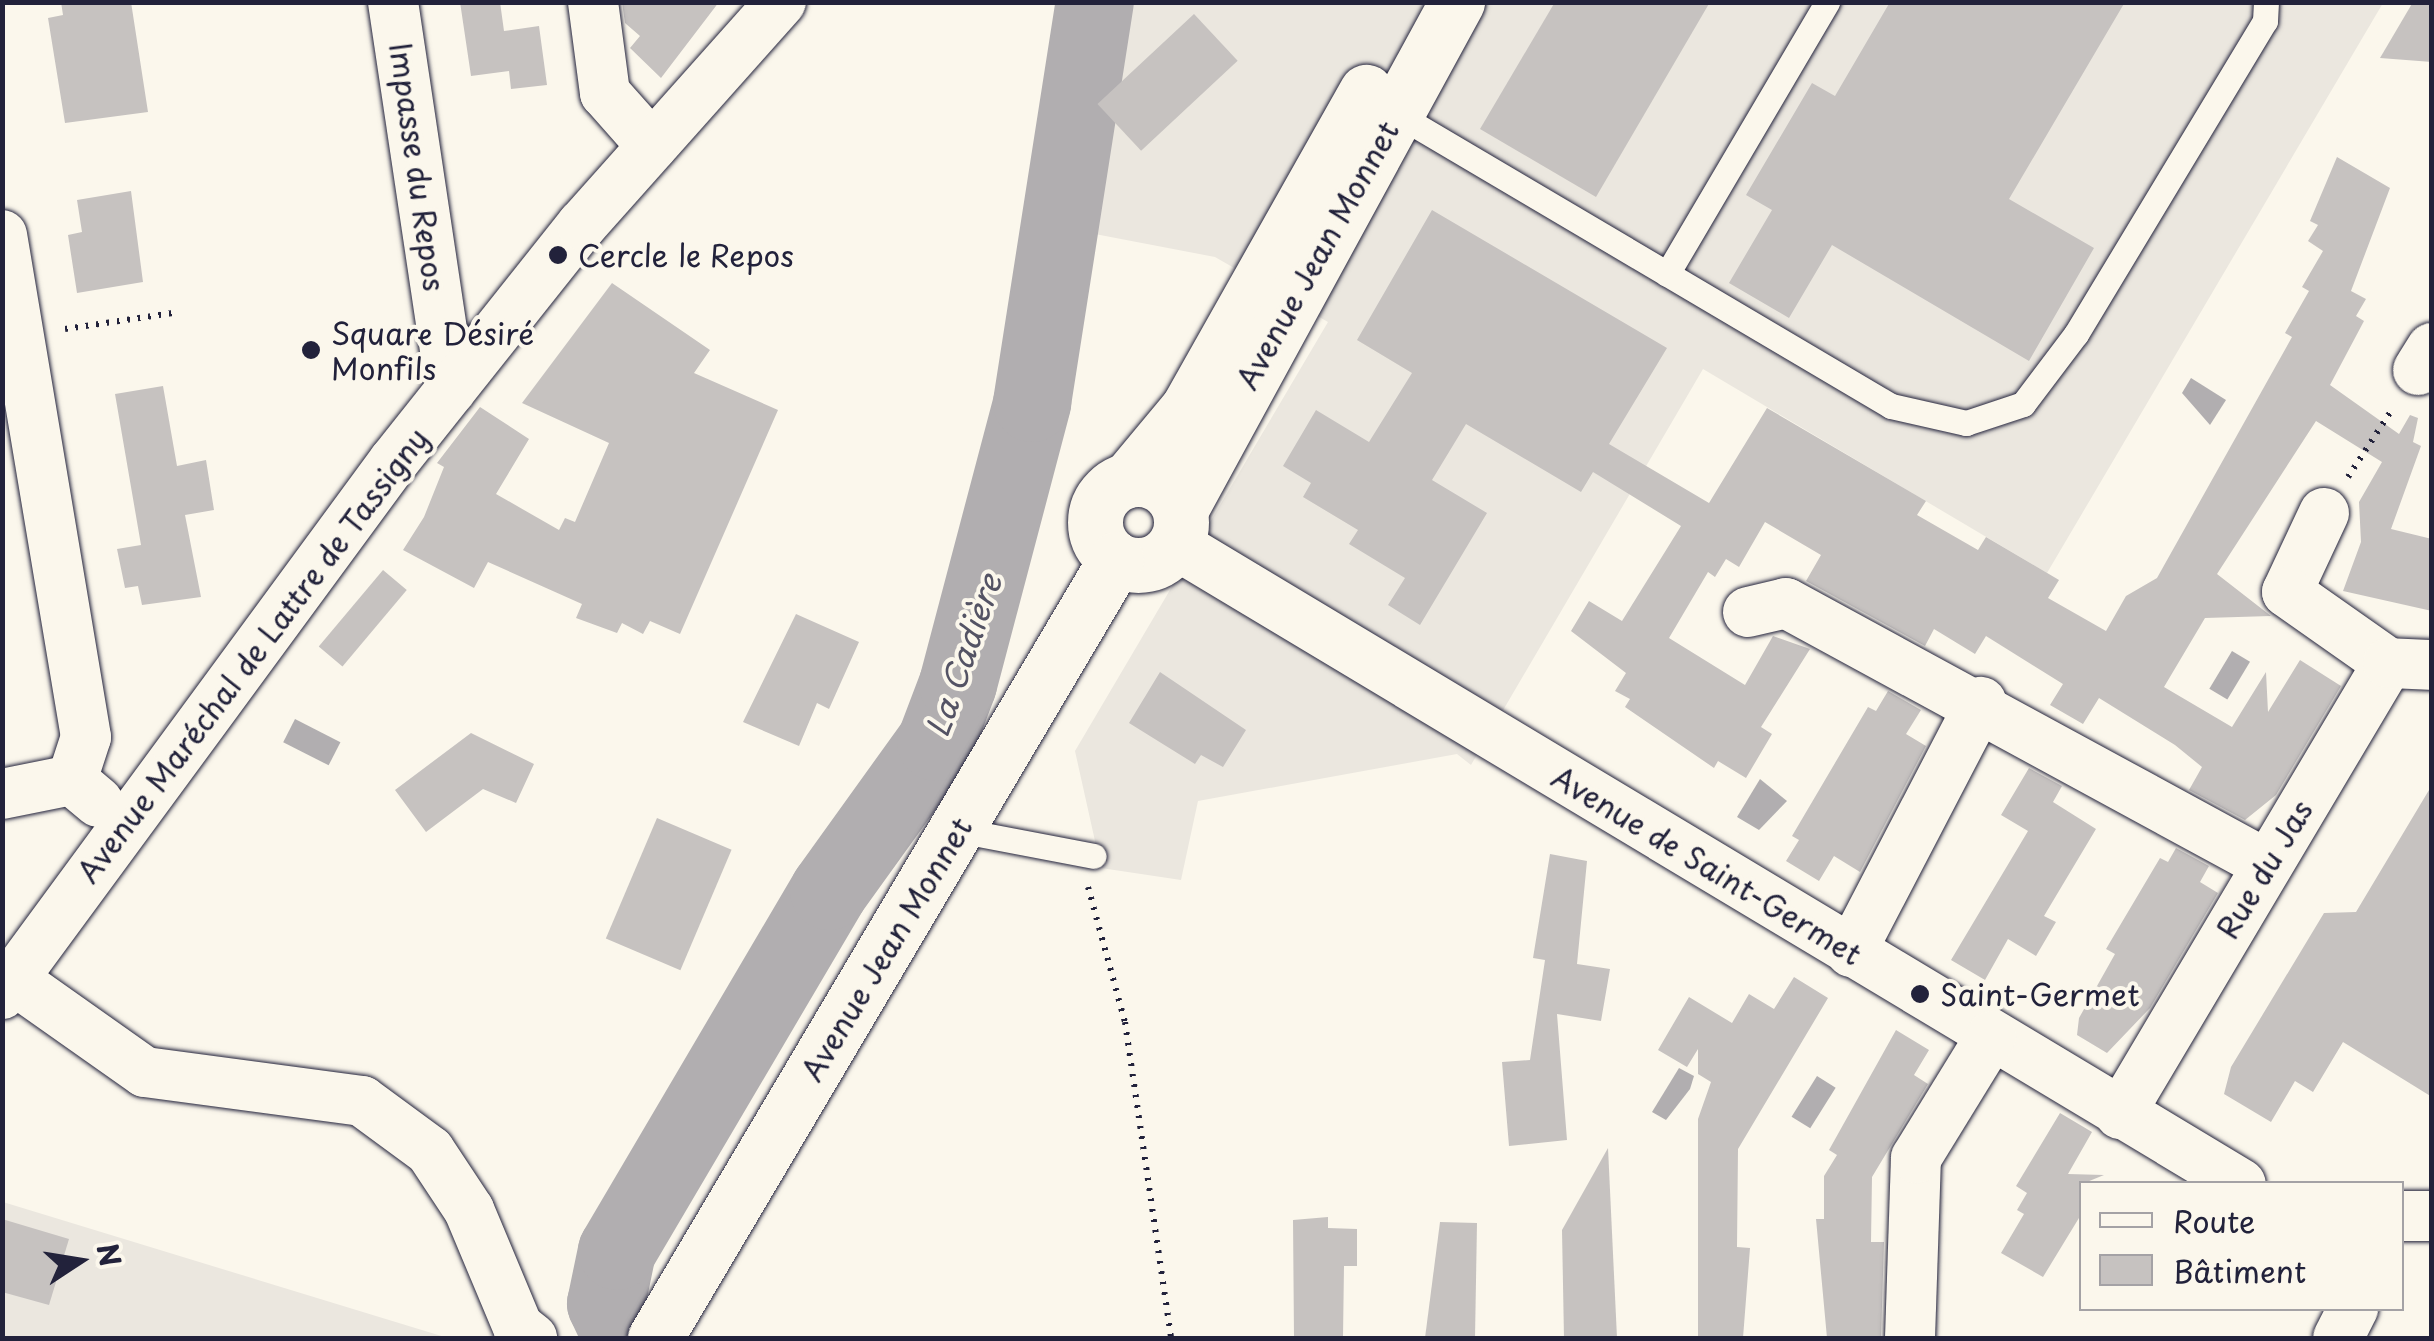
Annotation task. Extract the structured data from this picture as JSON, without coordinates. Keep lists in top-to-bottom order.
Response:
{
  "streets": {
    "street": [
      "Impasse du Repos",
      "Avenue Jean Monnet",
      "Avenue Maréchal de Lattre de Tassigny",
      "Avenue de Saint-Germet",
      "Rue du Jas"
    ]
  },
  "crossings": [
    ["Impasse du Repos", "Avenue Maréchal de Lattre de Tassigny"],
    ["Avenue Jean Monnet", "Avenue de Saint-Germet"],
    ["Avenue de Saint-Germet", "Rue du Jas"]
  ],
  "water": ["La Cadière"],
  "places": ["Cercle le Repos", "Square Désiré Monfils", "Saint-Germet"],
  "legend": ["Route", "Bâtiment"],
  "north": "right"
}
